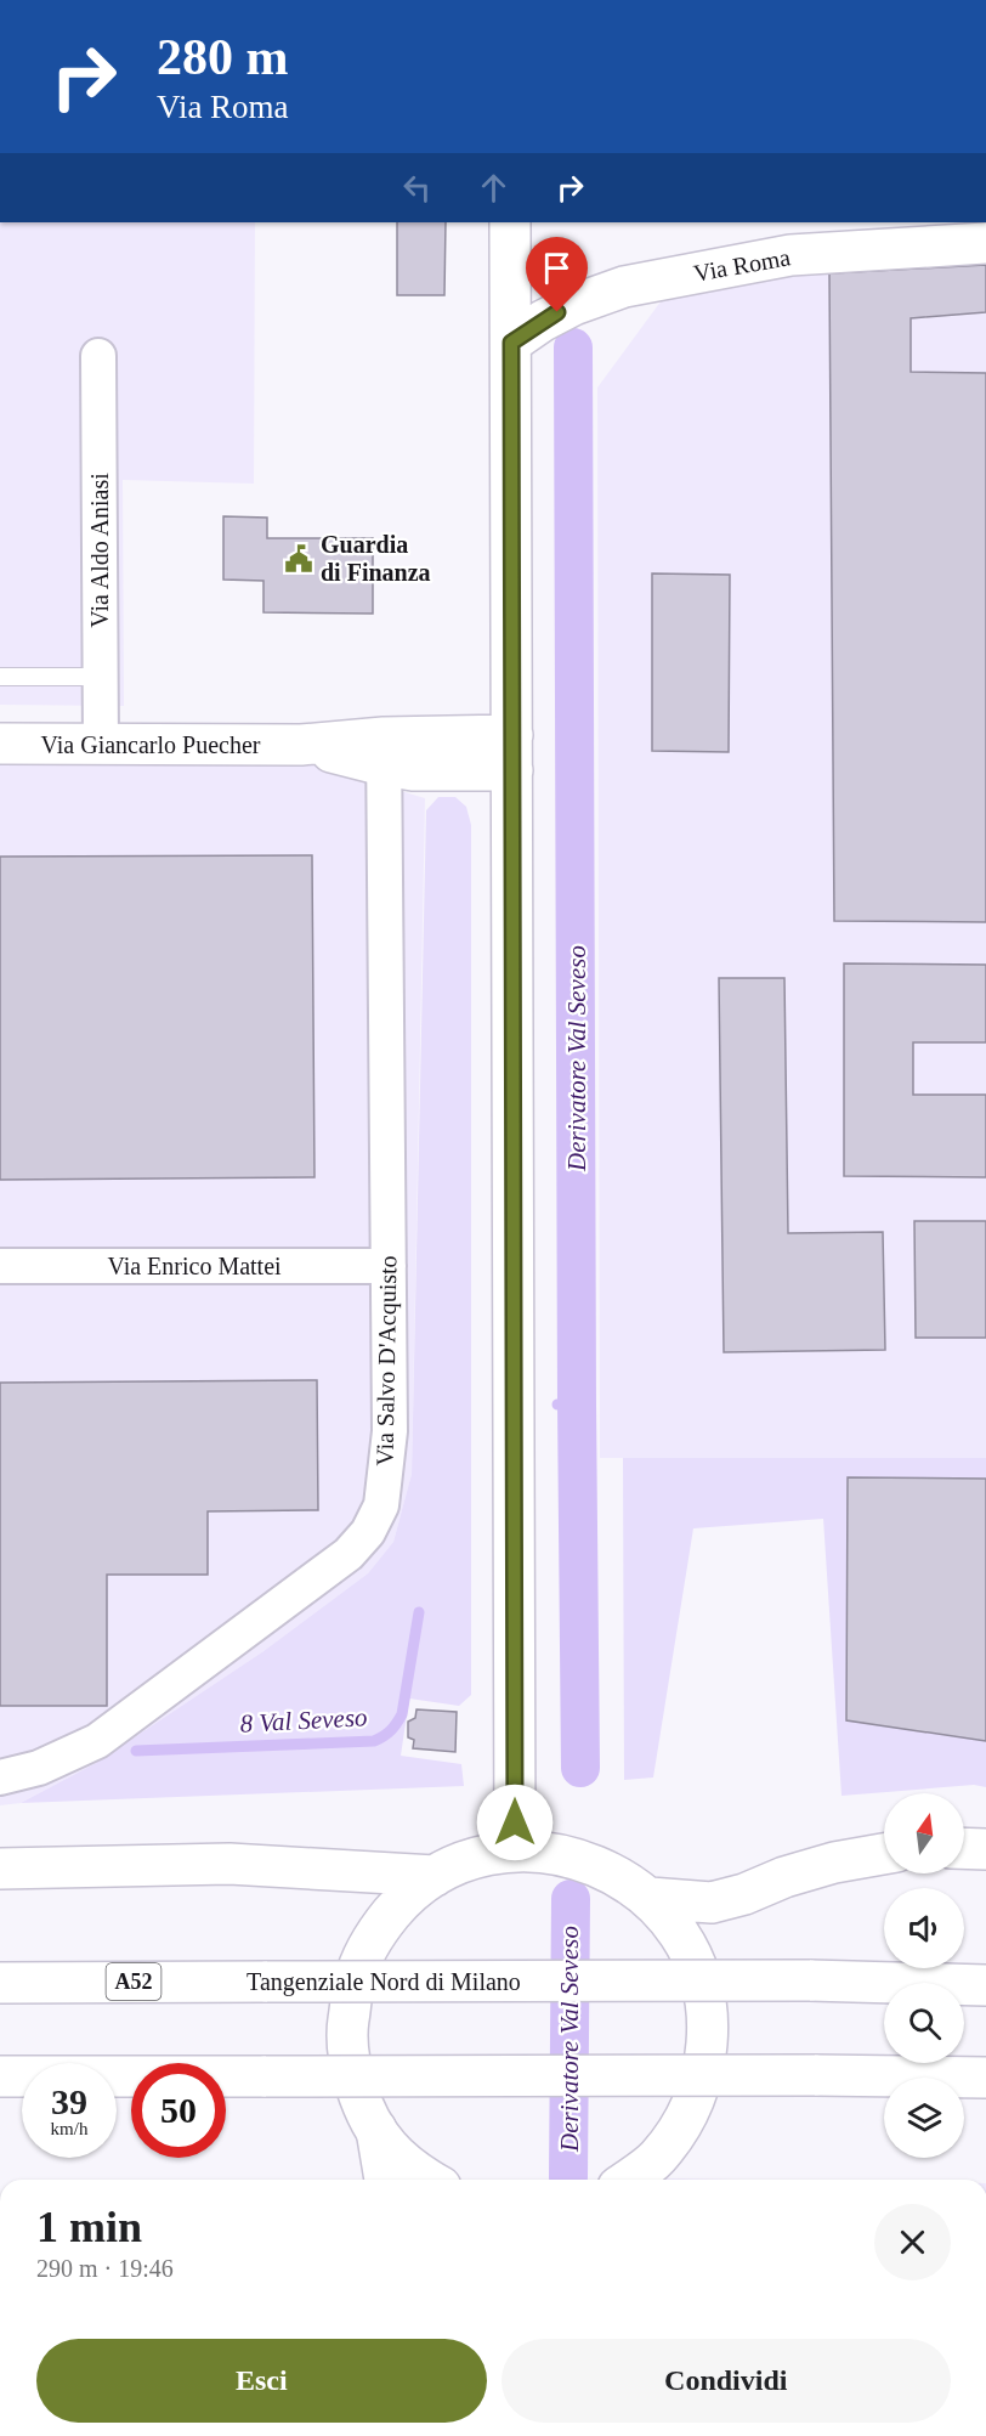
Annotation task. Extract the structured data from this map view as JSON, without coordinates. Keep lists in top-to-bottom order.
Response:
{
  "streets": {
    "main road": [
      "Via Roma",
      "Via Giancarlo Puecher",
      "A52",
      "Tangenziale Nord di Milano"
    ],
    "street": ["Via Aldo Aniasi", "Via Enrico Mattei", "Via Salvo D'Acquisto"]
  },
  "crossings": [
    ["Via Aldo Aniasi", "Via Giancarlo Puecher"],
    ["Via Giancarlo Puecher", "Via Salvo D'Acquisto"],
    ["Via Enrico Mattei", "Via Salvo D'Acquisto"]
  ],
  "water": ["Derivatore Val Seveso", "8 Val Seveso"],
  "places": {
    "public building": ["Guardia di Finanza"]
  },
  "north": "top",
  "page": {
    "turn": ["280 m", "Via Roma"],
    "speed": "39 km/h",
    "limit": "50",
    "heading": ["1 min", "290 m · 19:46"],
    "buttons": ["Esci", "Condividi"]
  }
}
